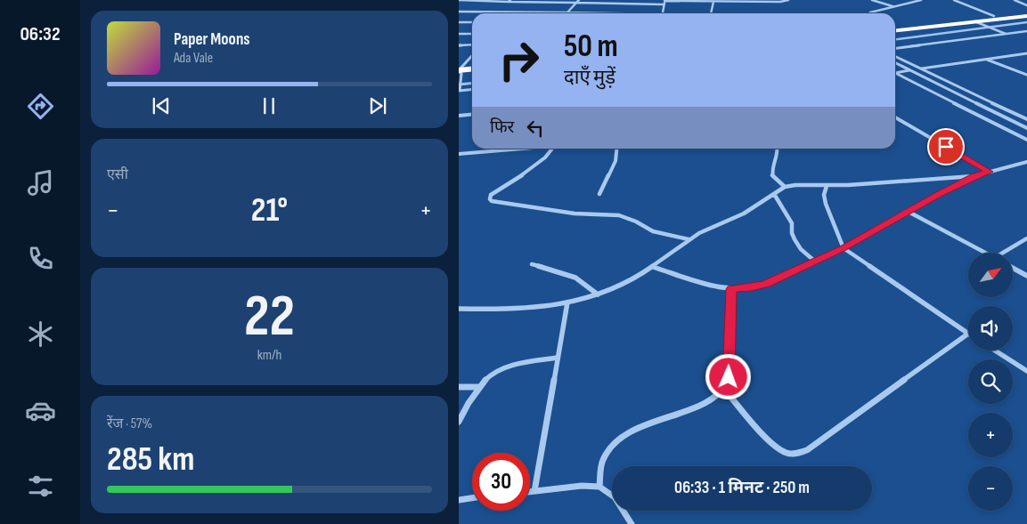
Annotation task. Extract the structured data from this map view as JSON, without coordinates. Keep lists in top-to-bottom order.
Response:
{
  "north": "top right",
  "page": {
    "tabs": "06:32",
    "turn": ["50 m", "दाएँ मुड़ें"],
    "song": ["Paper Moons", "Ada Vale"],
    "then": "फिर",
    "tile": [
      "एसी",
      ["22", "km/h"],
      ["रेंज · 57%", "285 km"]
    ],
    "heat": ["−", "21°", "+"],
    "map_buttons": ["+", "−"],
    "limit": "30",
    "trip": "06:33 · 1 मिनट · 250 m"
  }
}
